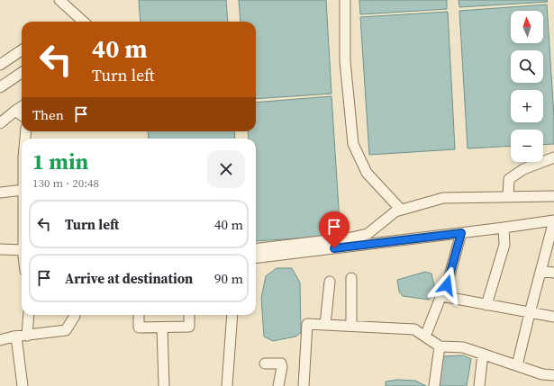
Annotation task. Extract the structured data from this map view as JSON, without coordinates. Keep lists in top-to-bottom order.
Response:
{
  "north": "top",
  "page": {
    "map_buttons": ["+", "−"],
    "turn": ["40 m", "Turn left"],
    "then": "Then",
    "heading": ["1 min", "130 m · 20:48"],
    "list": [
      {
        "name": "Turn left",
        "value": "40 m"
      },
      {
        "name": "Arrive at destination",
        "value": "90 m"
      }
    ]
  }
}
